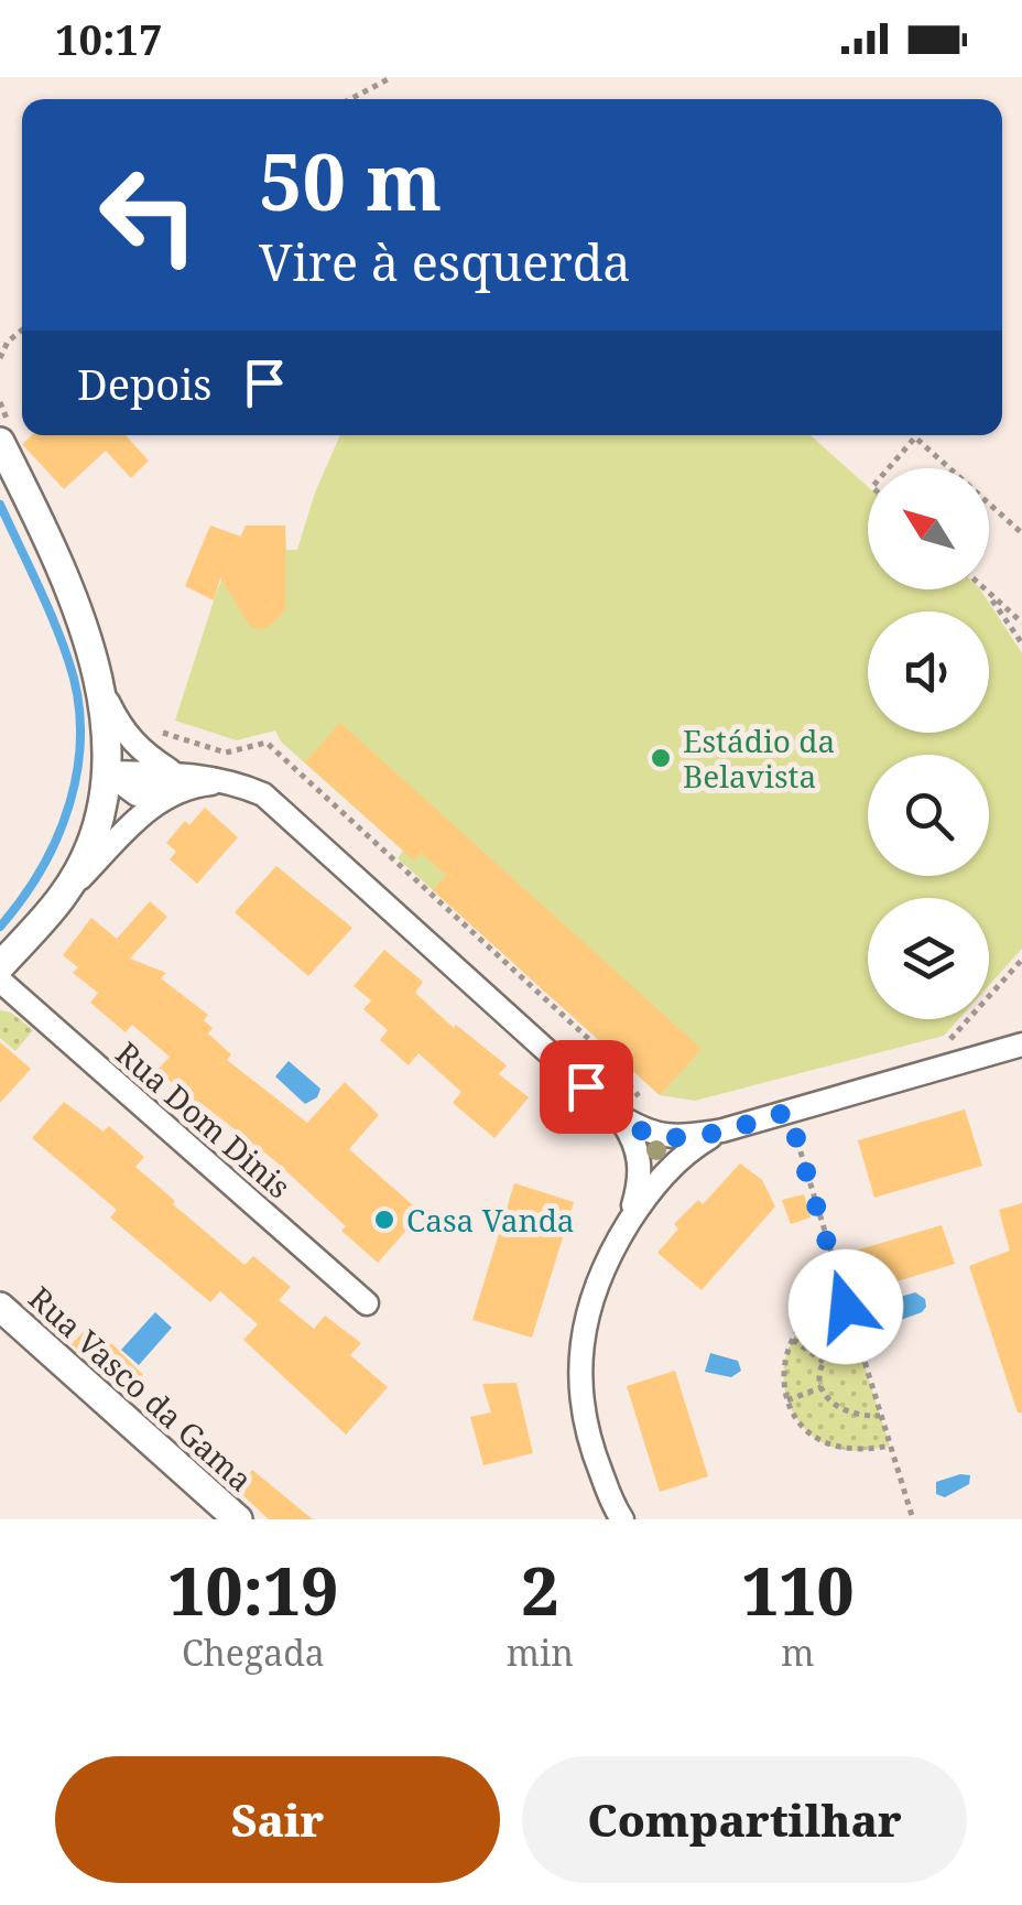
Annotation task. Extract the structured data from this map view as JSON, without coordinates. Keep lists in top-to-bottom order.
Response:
{
  "streets": {
    "street": ["Rua Dom Dinis", "Rua Vasco da Gama"]
  },
  "places": ["Estádio da Belavista", "Casa Vanda"],
  "north": "top left",
  "page": {
    "status": "10:17",
    "turn": ["50 m", "Vire à esquerda"],
    "then": "Depois",
    "eta": [
      "10:19",
      "Chegada",
      "2",
      "min",
      "110",
      "m"
    ],
    "buttons": ["Sair", "Compartilhar"]
  }
}
